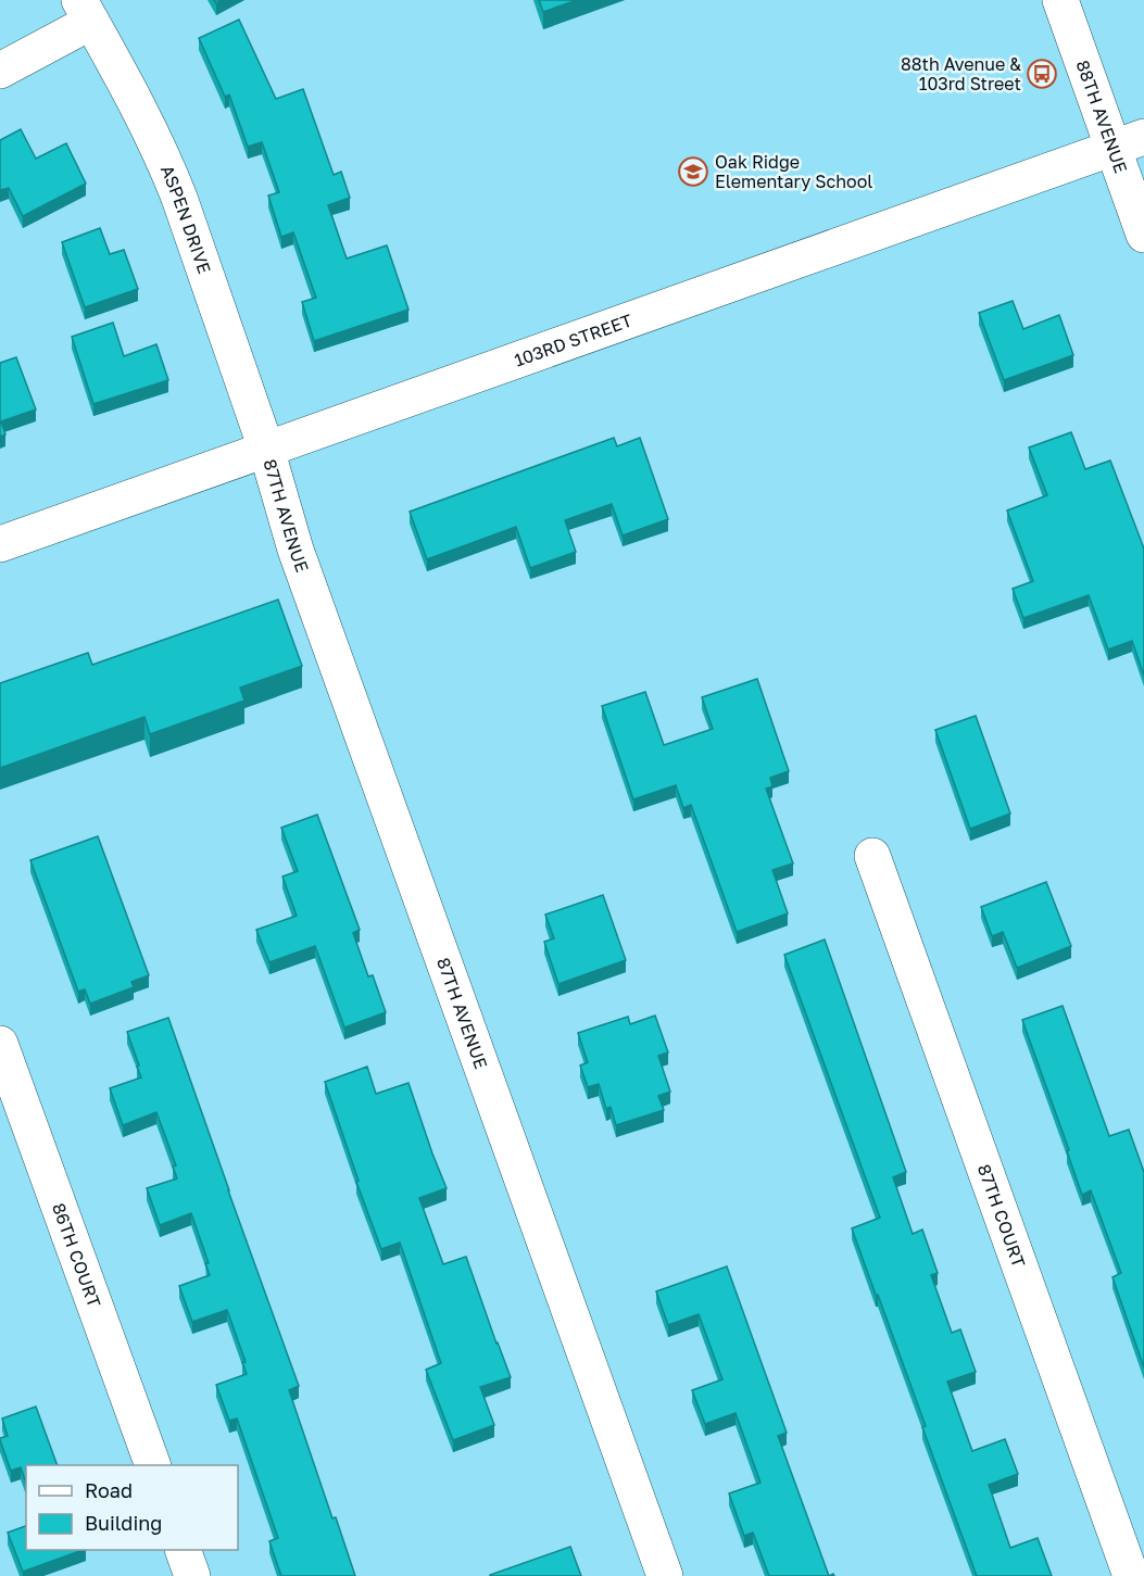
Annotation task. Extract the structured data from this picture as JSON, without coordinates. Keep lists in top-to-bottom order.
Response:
{
  "streets": {
    "street": [
      "88TH AVENUE",
      "ASPEN DRIVE",
      "103RD STREET",
      "87TH AVENUE",
      "87TH COURT",
      "86TH COURT"
    ]
  },
  "crossings": [
    ["88TH AVENUE", "103RD STREET"],
    ["ASPEN DRIVE", "103RD STREET"],
    ["ASPEN DRIVE", "87TH AVENUE"],
    ["103RD STREET", "87TH AVENUE"]
  ],
  "places": {
    "bus stop": ["88th Avenue & 103rd Street"],
    "school or university": ["Oak Ridge Elementary School"]
  },
  "legend": ["Road", "Building"]
}
